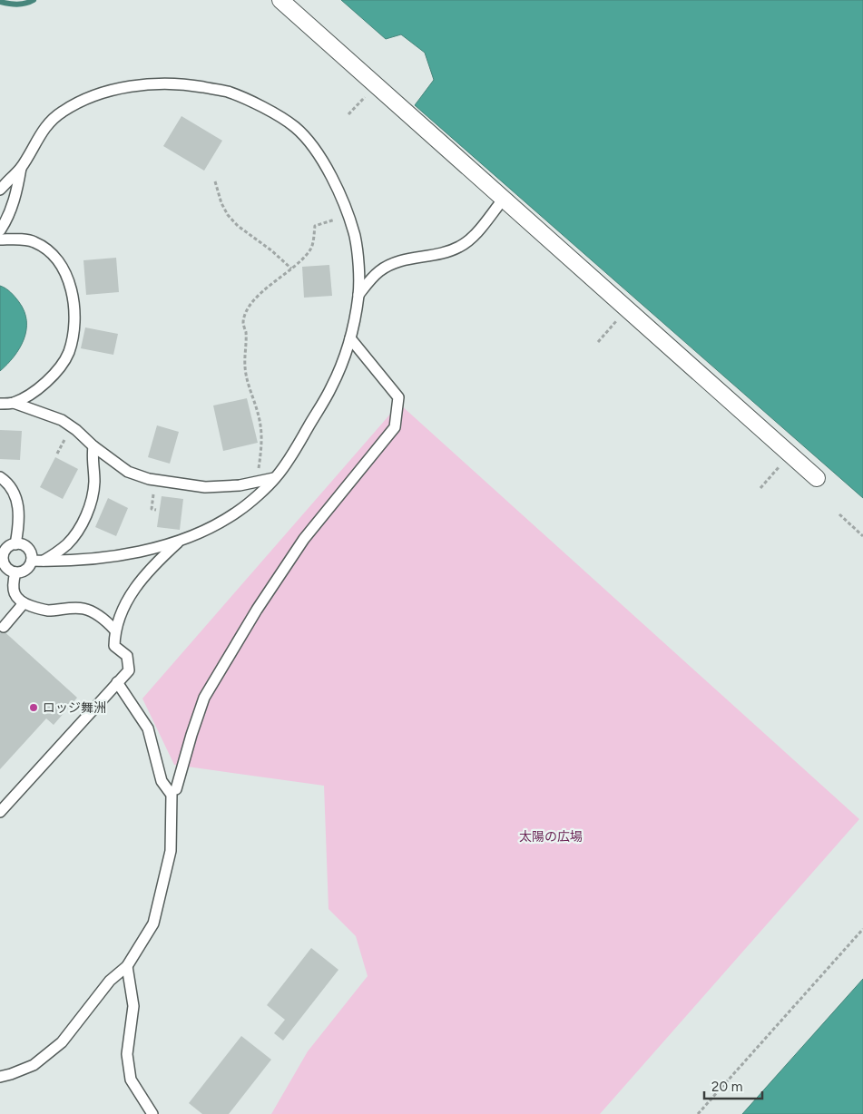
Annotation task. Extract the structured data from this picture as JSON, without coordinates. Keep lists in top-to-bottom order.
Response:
{
  "parks": ["太陽の広場"],
  "places": ["ロッジ舞洲"],
  "scale_bar": "20 m"
}
